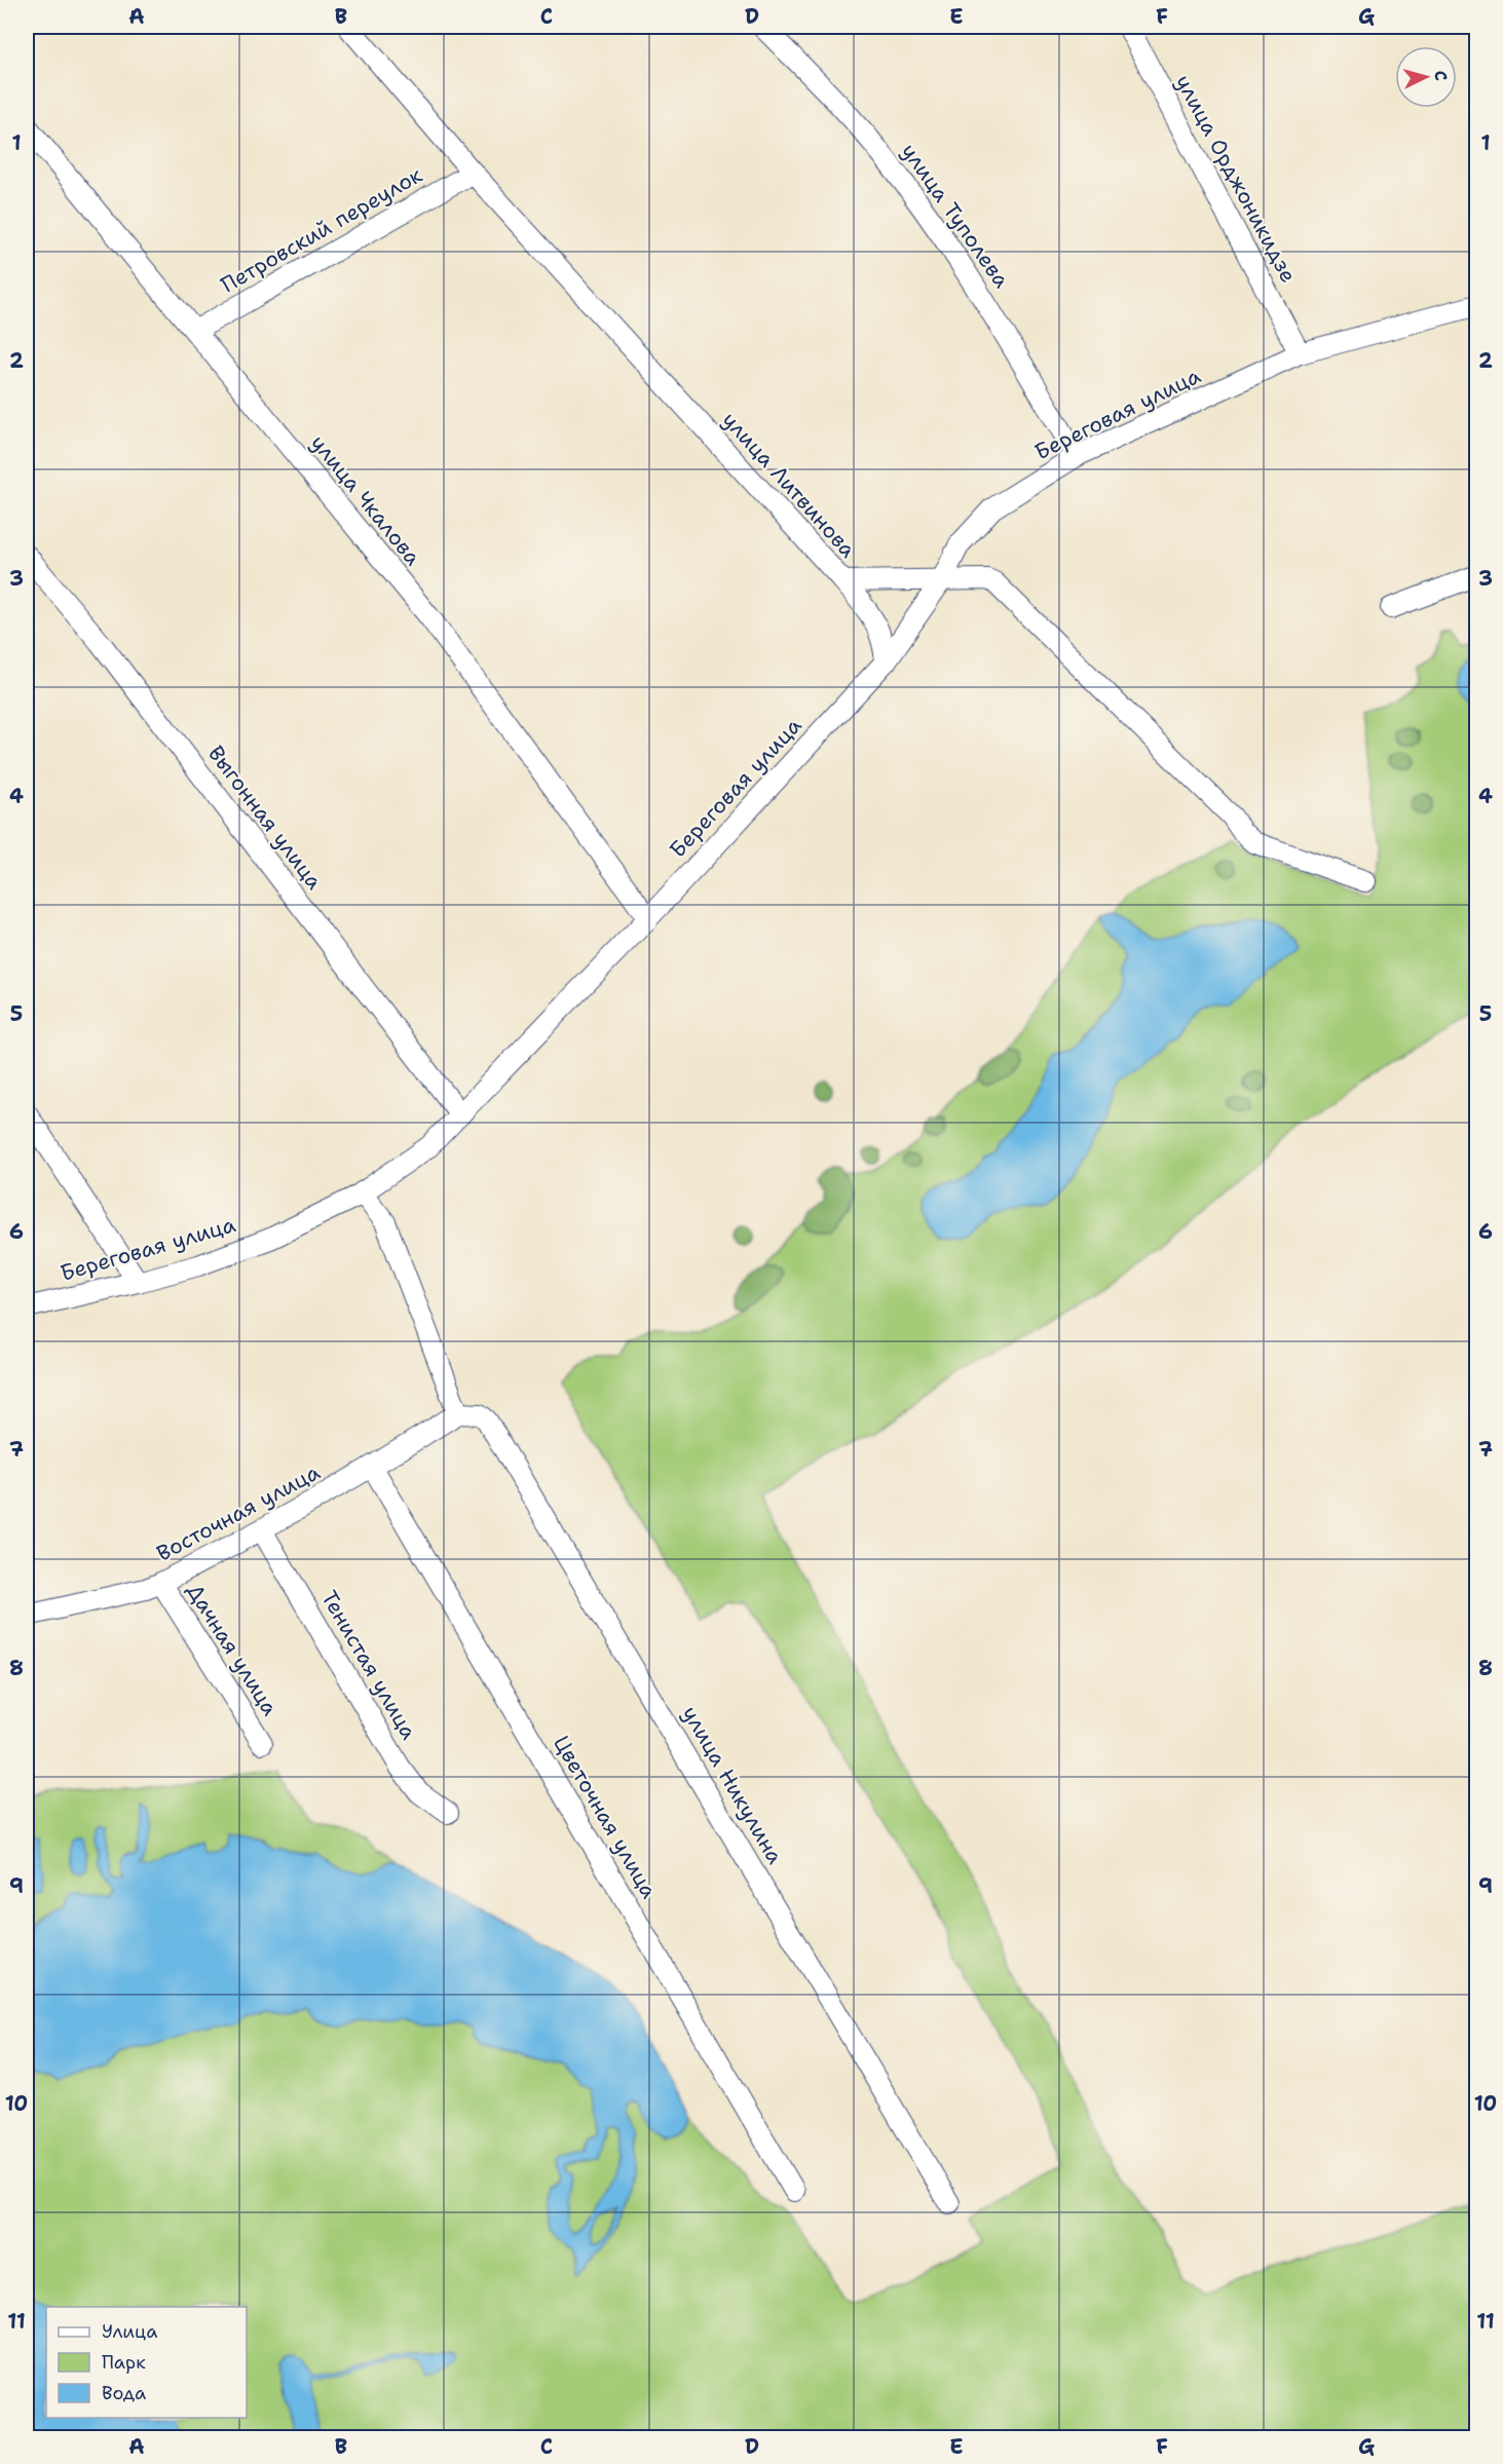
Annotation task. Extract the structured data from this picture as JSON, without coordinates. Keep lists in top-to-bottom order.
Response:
{
  "streets": {
    "street": [
      "улица Орджоникидзе",
      "улица Туполева",
      "Петровский переулок",
      "Береговая улица",
      "улица Литвинова",
      "улица Чкалова",
      "Выгонная улица",
      "Восточная улица",
      "Дачная улица",
      "Тенистая улица",
      "улица Никулина",
      "Цветочная улица"
    ]
  },
  "crossings": [
    ["улица Орджоникидзе", "Береговая улица"],
    ["улица Туполева", "Береговая улица"],
    ["Петровский переулок", "улица Литвинова"],
    ["Петровский переулок", "улица Чкалова"],
    ["Береговая улица", "улица Литвинова"],
    ["Береговая улица", "улица Чкалова"],
    ["Береговая улица", "Выгонная улица"],
    ["Восточная улица", "Дачная улица"],
    ["Восточная улица", "Тенистая улица"],
    ["Восточная улица", "улица Никулина"],
    ["Восточная улица", "Цветочная улица"]
  ],
  "legend": ["Улица", "Парк", "Вода"],
  "north": "right",
  "grid": {
    "columns": [
      "A",
      "B",
      "C",
      "D",
      "E",
      "F",
      "G"
    ],
    "rows": [
      "1",
      "2",
      "3",
      "4",
      "5",
      "6",
      "7",
      "8",
      "9",
      "10",
      "11"
    ]
  }
}
